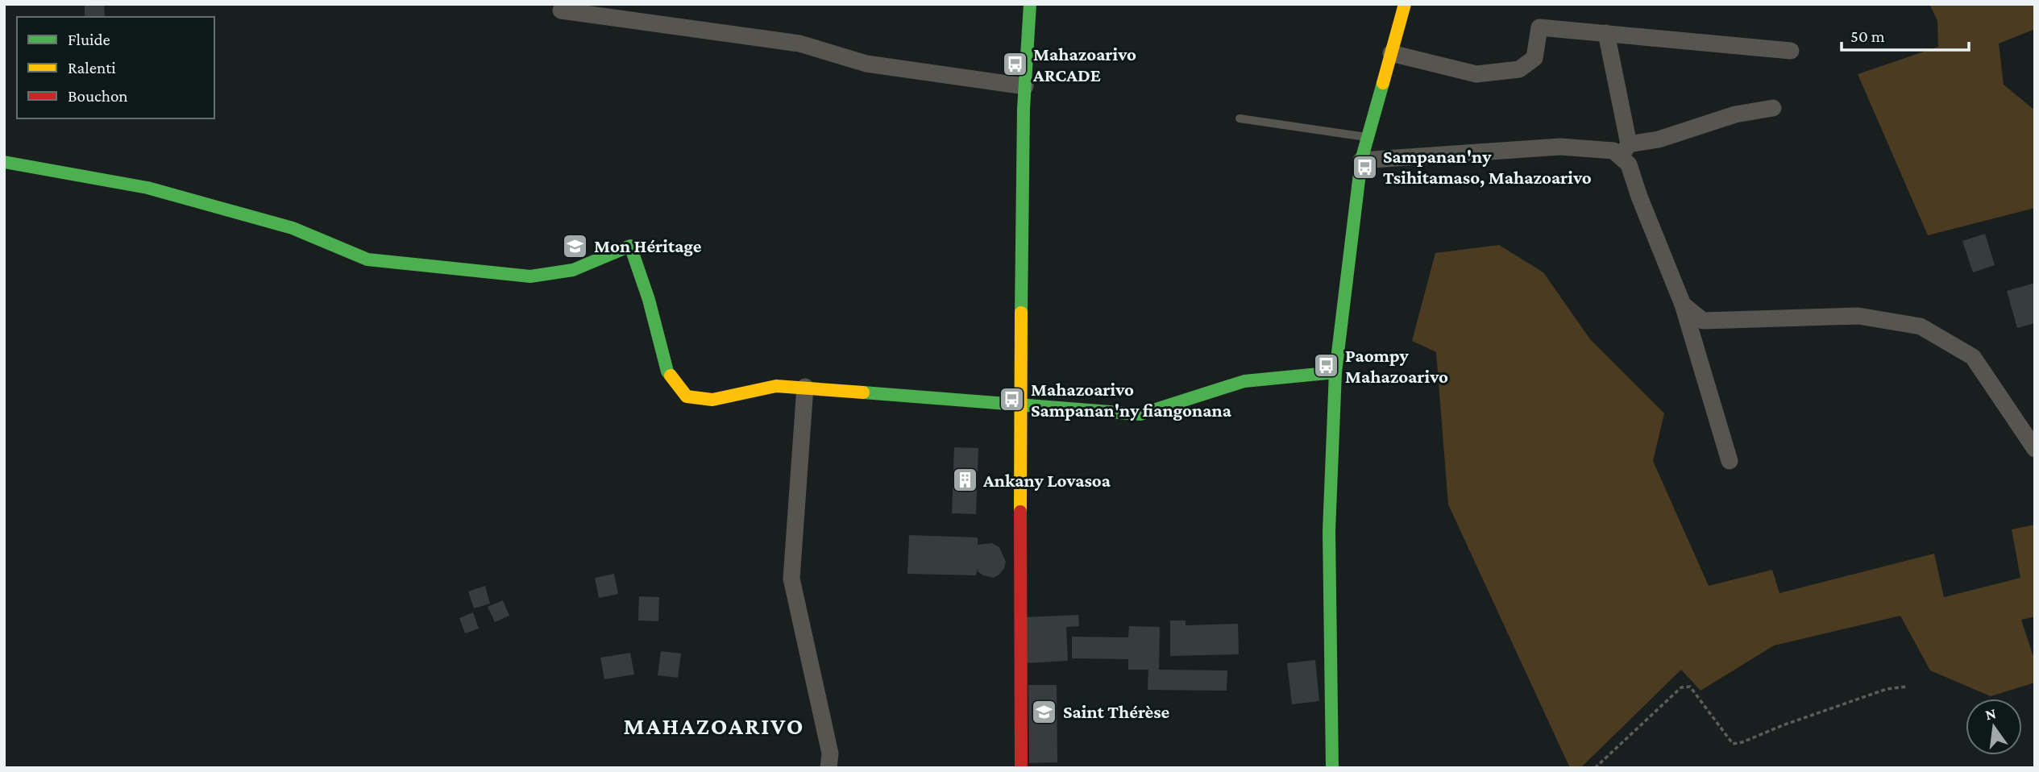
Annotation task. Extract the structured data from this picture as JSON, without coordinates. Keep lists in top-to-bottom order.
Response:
{
  "districts": ["MAHAZOARIVO"],
  "places": {
    "bus stop": [
      "Mahazoarivo ARCADE",
      "Sampanan'ny Tsihitamaso, Mahazoarivo",
      "Paompy Mahazoarivo",
      "Mahazoarivo Sampanan'ny fiangonana"
    ],
    "school or university": ["Mon Héritage", "Saint Thérèse"],
    "building": ["Ankany Lovasoa"]
  },
  "legend": ["Fluide", "Ralenti", "Bouchon"],
  "scale_bar": "50 m",
  "north": "top"
}
